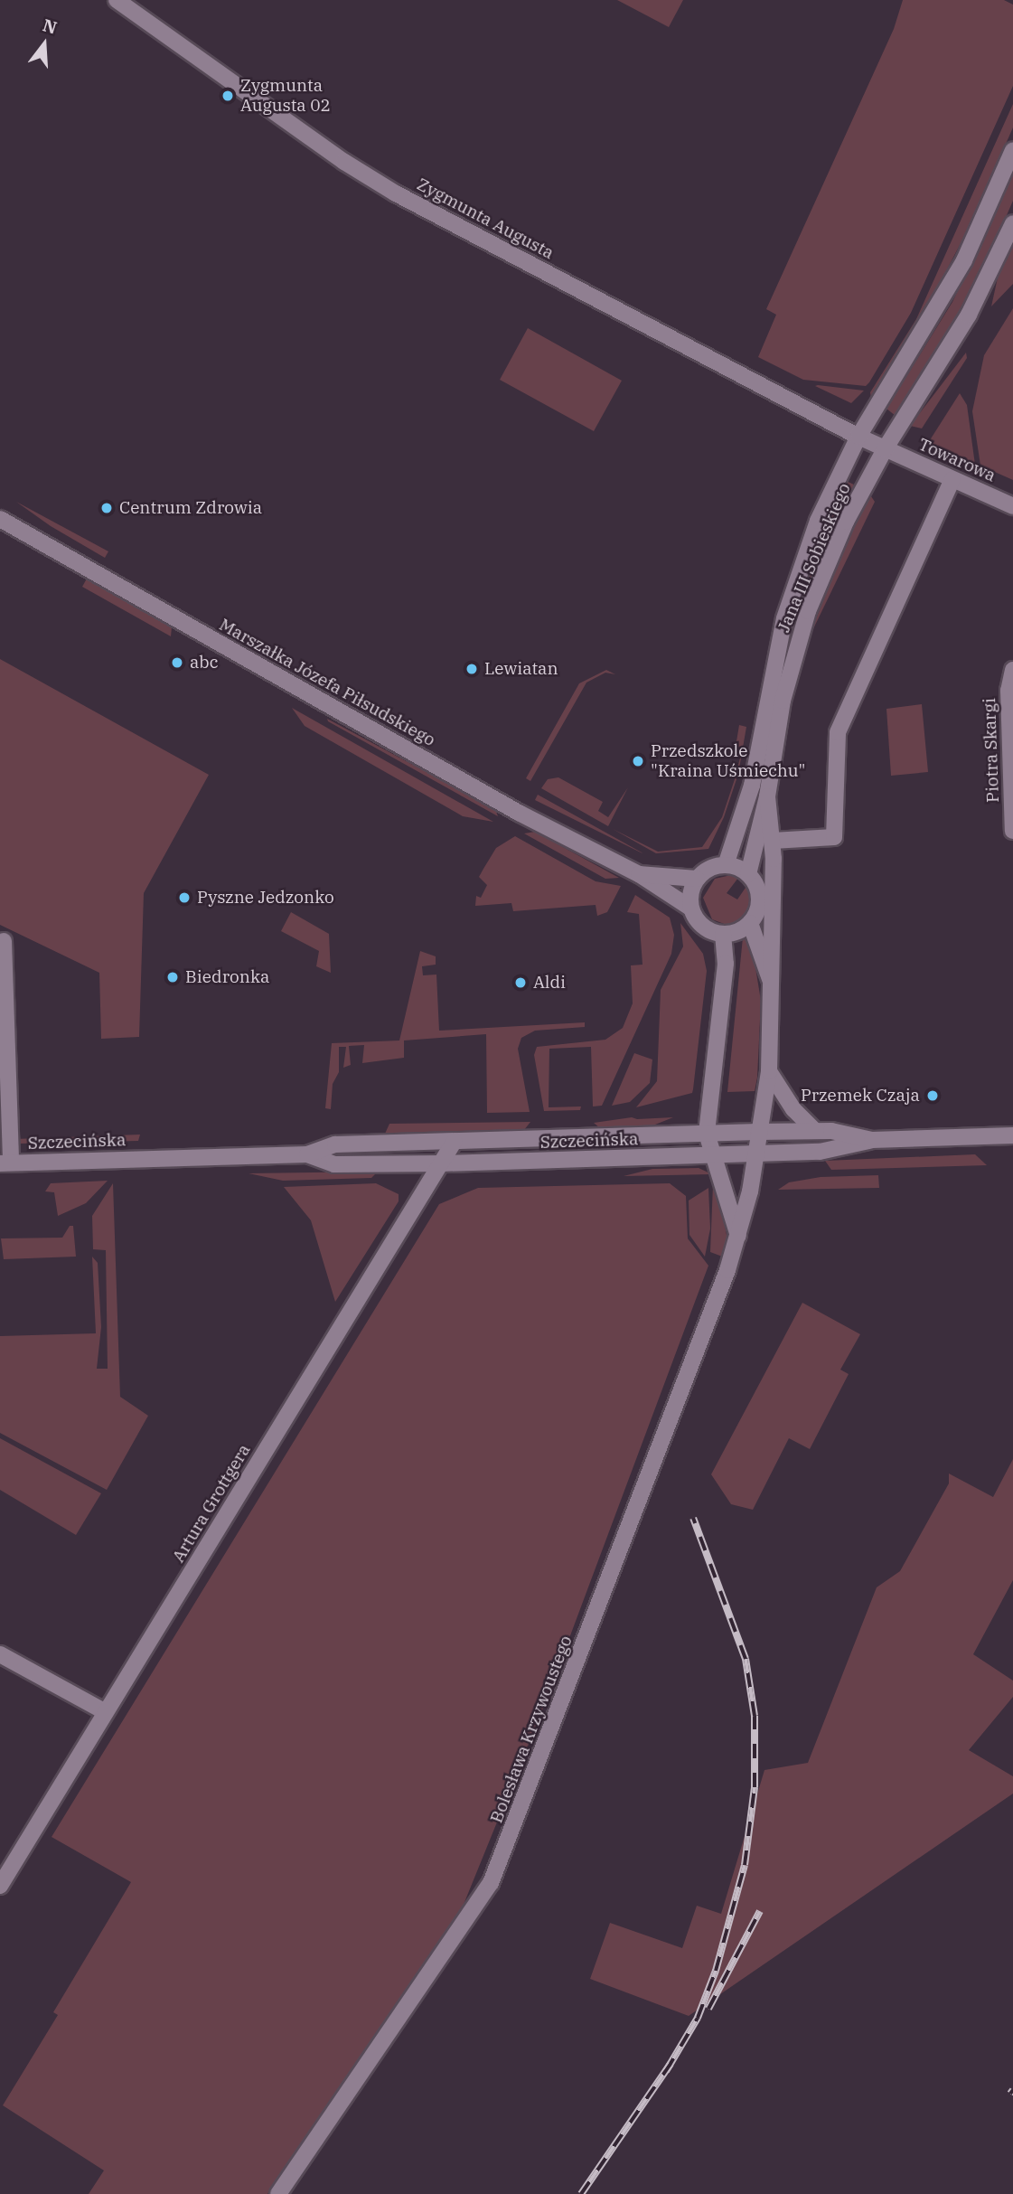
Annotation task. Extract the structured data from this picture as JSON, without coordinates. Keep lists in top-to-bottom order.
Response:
{
  "streets": {
    "street": [
      "Zygmunta Augusta",
      "Towarowa",
      "Jana III Sobieskiego",
      "Marszałka Józefa Piłsudskiego",
      "Piotra Skargi",
      "Szczecińska",
      "Artura Grottgera",
      "Bolesława Krzywoustego"
    ]
  },
  "crossings": [
    ["Zygmunta Augusta", "Jana III Sobieskiego"],
    ["Towarowa", "Jana III Sobieskiego"],
    ["Jana III Sobieskiego", "Marszałka Józefa Piłsudskiego"],
    ["Jana III Sobieskiego", "Szczecińska"],
    ["Jana III Sobieskiego", "Bolesława Krzywoustego"],
    ["Szczecińska", "Artura Grottgera"],
    ["Szczecińska", "Bolesława Krzywoustego"]
  ],
  "places": [
    "Zygmunta Augusta 02",
    "Centrum Zdrowia",
    "abc",
    "Lewiatan",
    "Przedszkole \"Kraina Uśmiechu\"",
    "Pyszne Jedzonko",
    "Biedronka",
    "Aldi",
    "Przemek Czaja"
  ],
  "north": "top"
}
